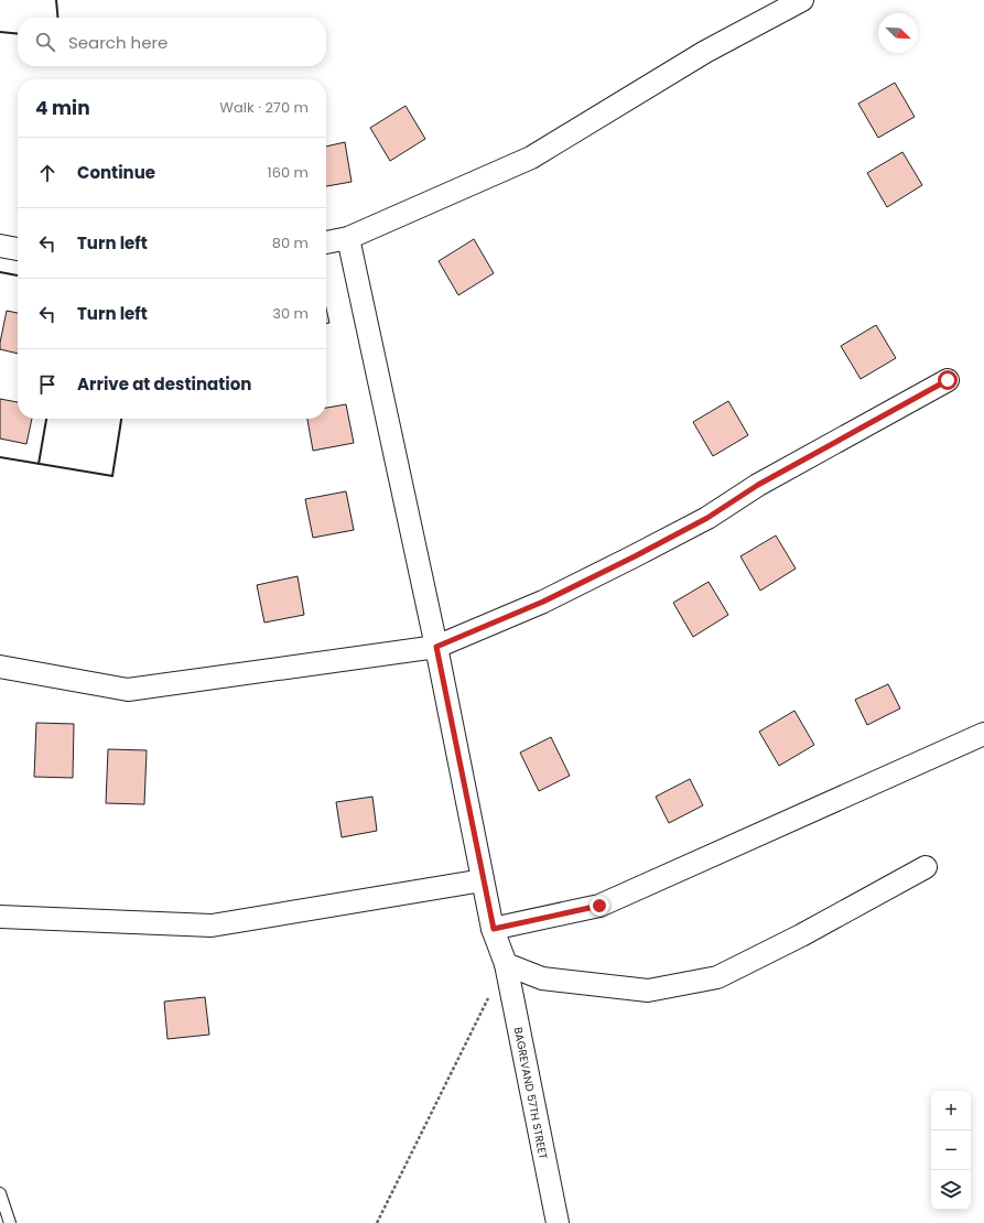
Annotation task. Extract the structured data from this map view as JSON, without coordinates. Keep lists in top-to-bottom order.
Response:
{
  "streets": {
    "street": ["BAGREVAND 57TH STREET"]
  },
  "north": "bottom right",
  "page": {
    "search": "Search here",
    "heading": ["4 min", "Walk · 270 m"],
    "list": [
      ["Continue", "160 m"],
      ["Turn left", "80 m"],
      ["Turn left", "30 m"],
      "Arrive at destination"
    ],
    "map_buttons": ["+", "−"]
  }
}
